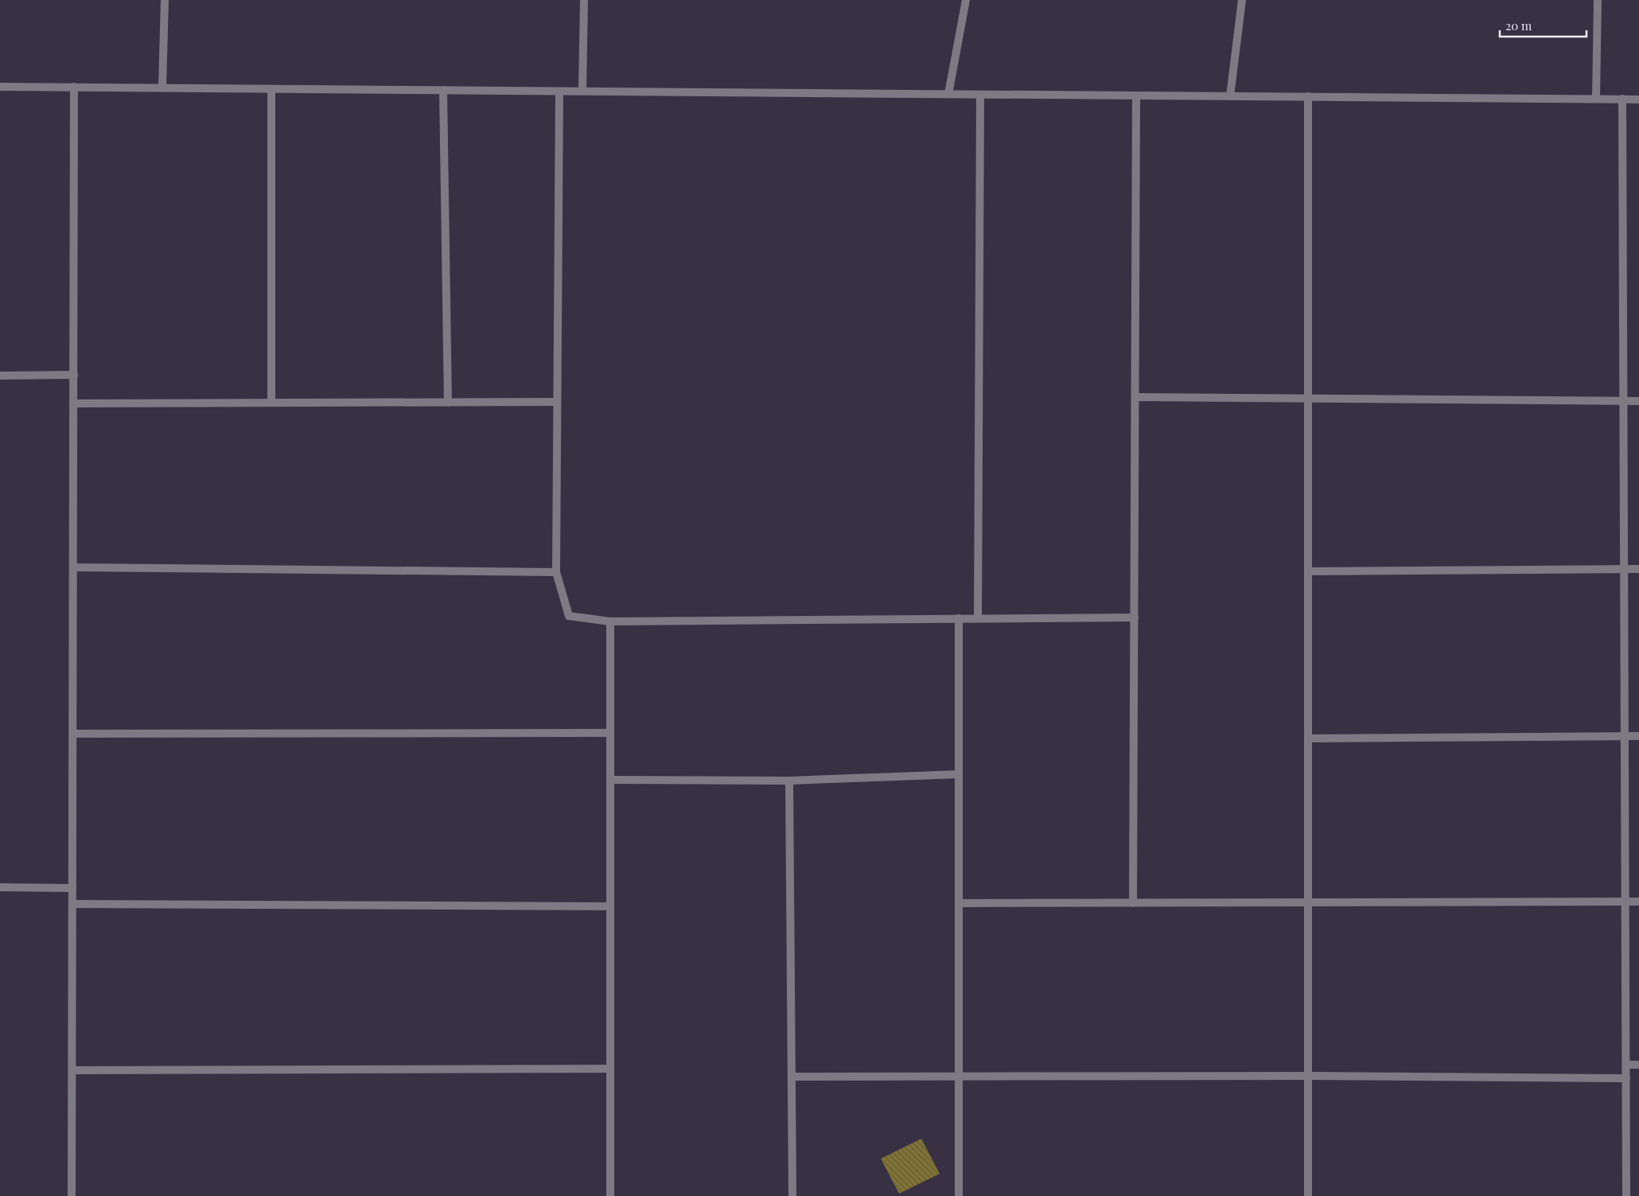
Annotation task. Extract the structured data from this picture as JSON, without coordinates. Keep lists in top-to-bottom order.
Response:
{
  "scale_bar": "20 m"
}
